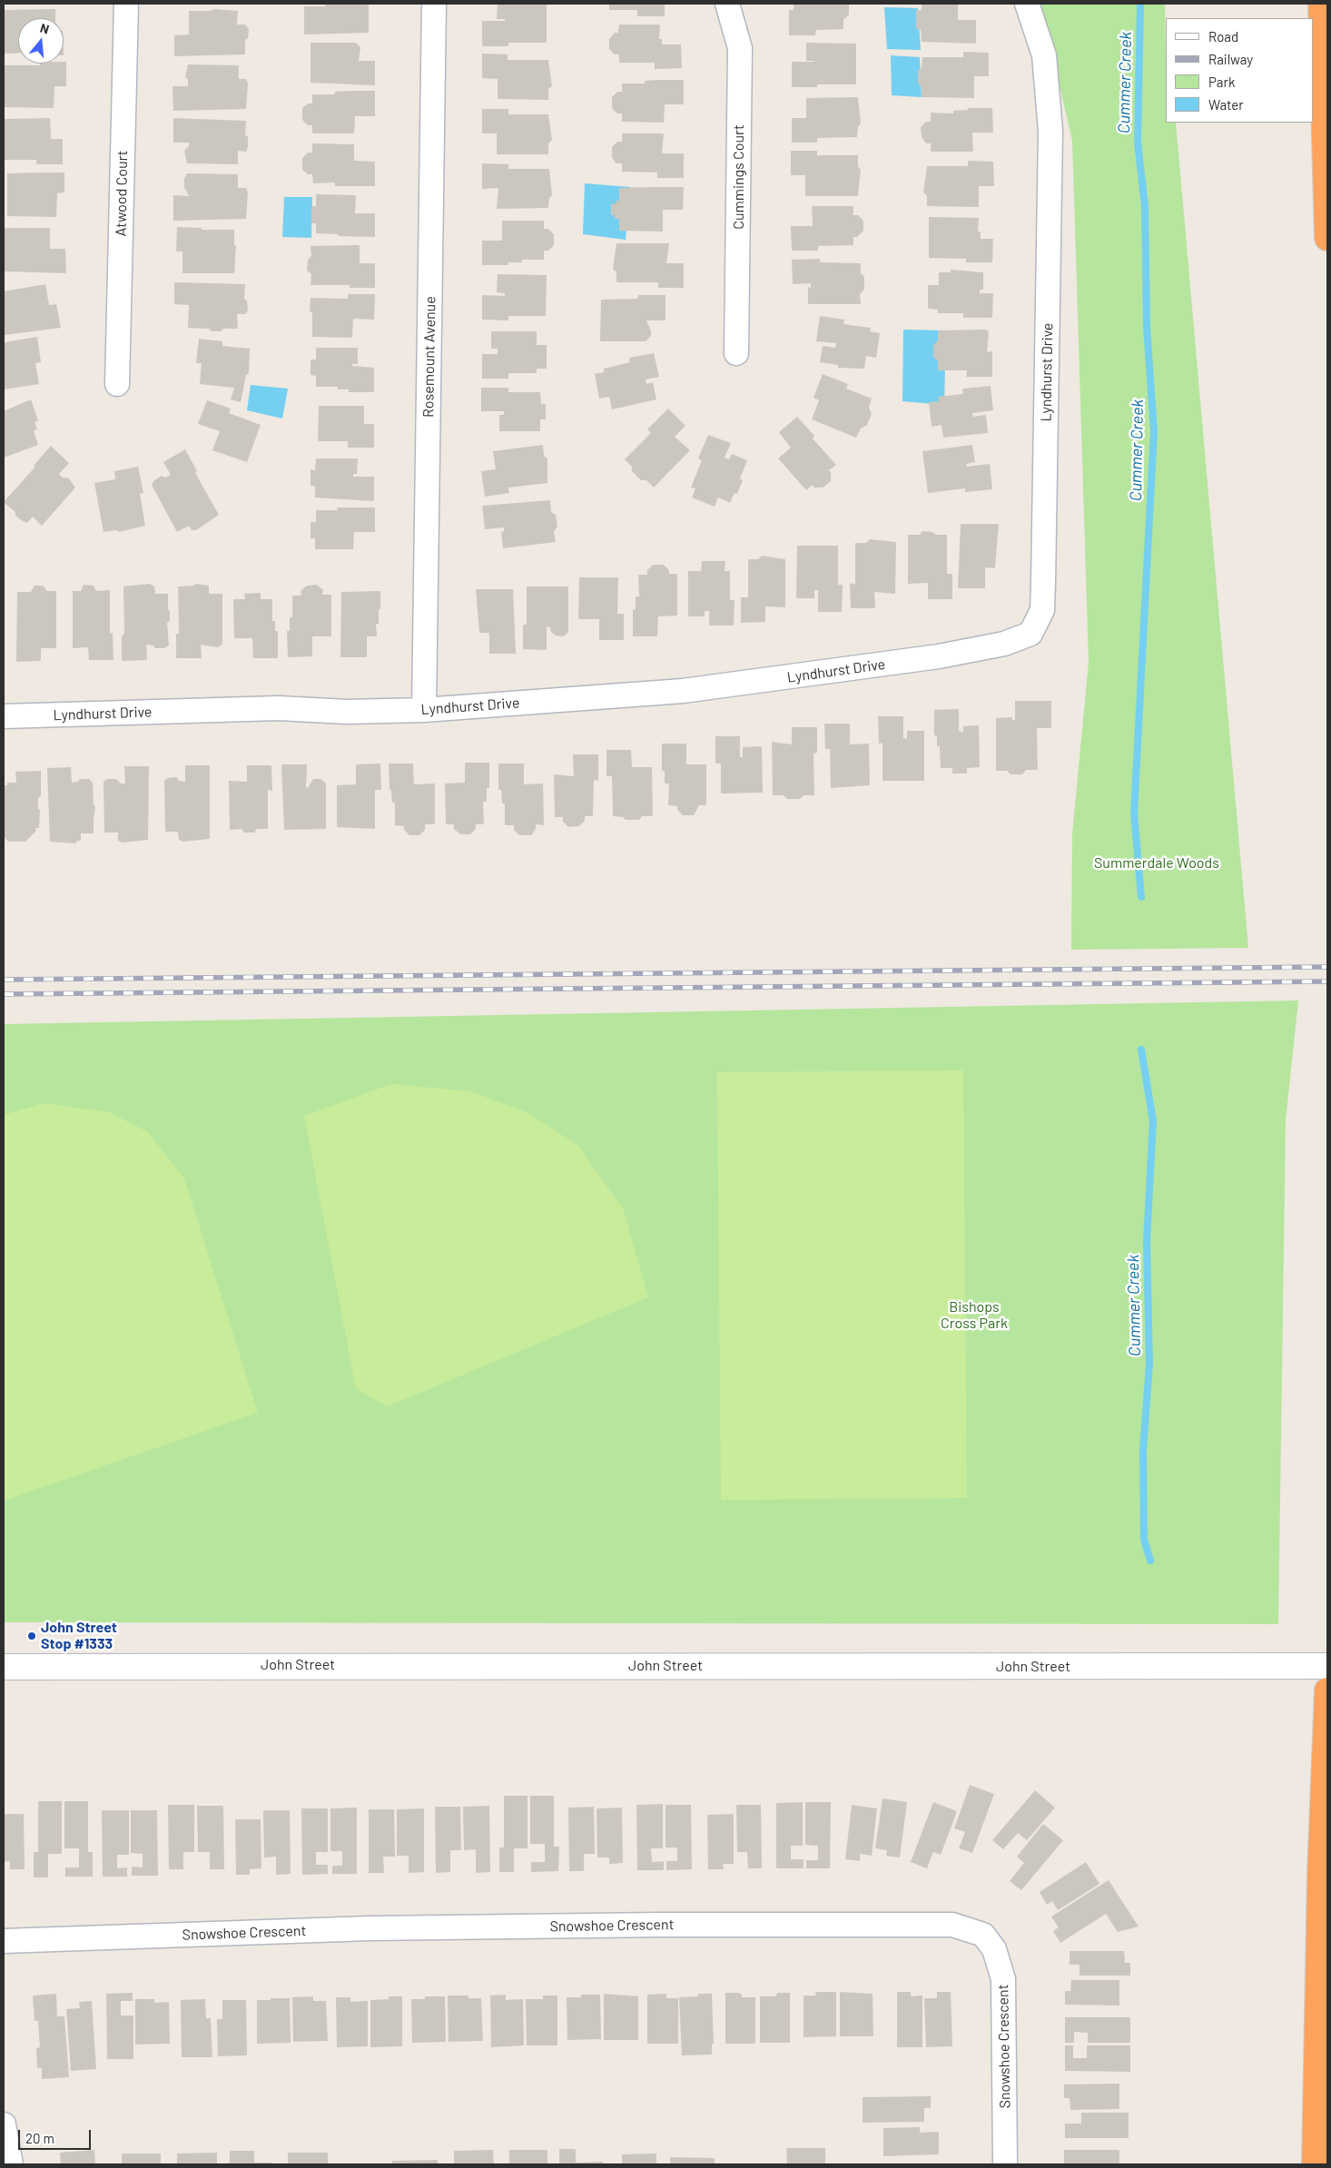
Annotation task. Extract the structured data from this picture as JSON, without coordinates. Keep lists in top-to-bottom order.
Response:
{
  "streets": {
    "main road": ["John Street"],
    "street": [
      "Cummings Court",
      "Atwood Court",
      "Rosemount Avenue",
      "Lyndhurst Drive",
      "Snowshoe Crescent"
    ]
  },
  "crossings": [
    ["Rosemount Avenue", "Lyndhurst Drive"]
  ],
  "water": ["Cummer Creek"],
  "parks": ["Summerdale Woods", "Bishops Cross Park"],
  "places": ["John Street Stop #1333"],
  "legend": [
    "Road",
    "Railway",
    "Park",
    "Water"
  ],
  "scale_bar": "20 m",
  "north": "top"
}
